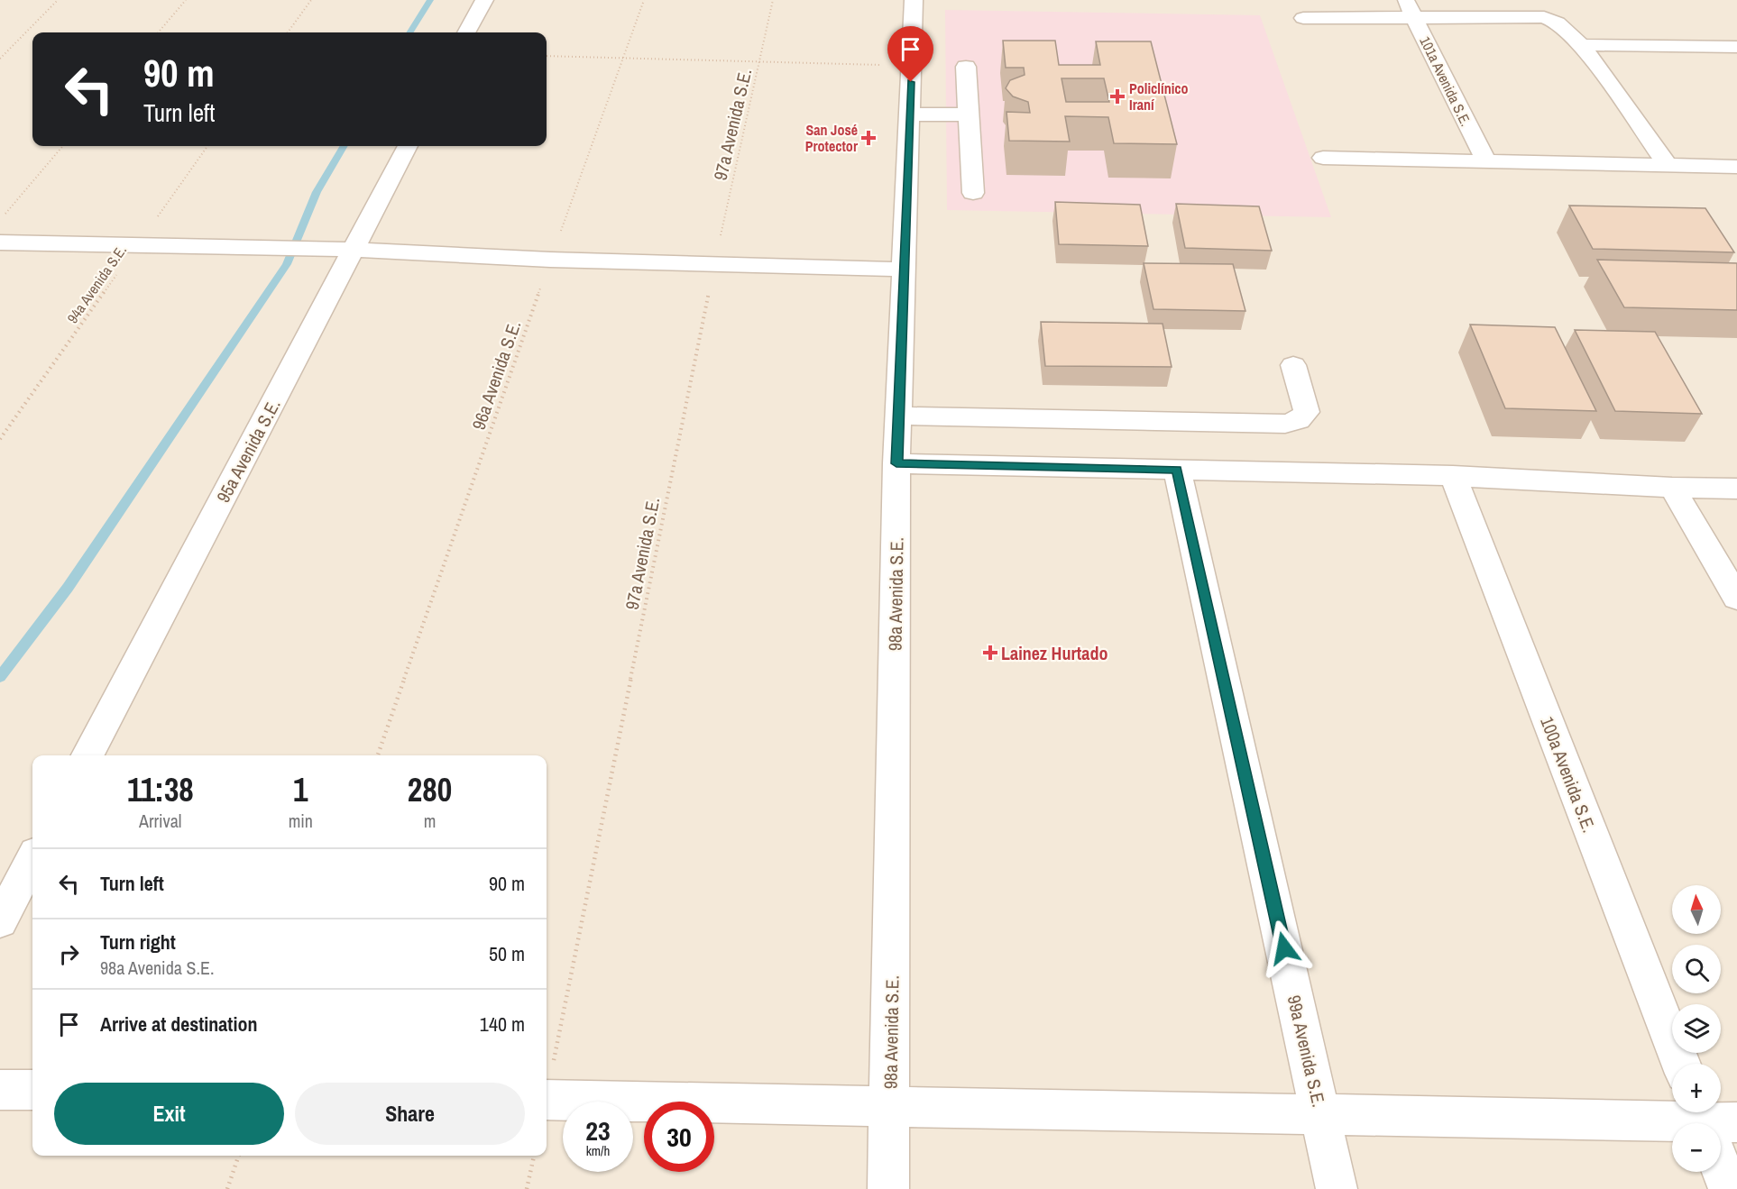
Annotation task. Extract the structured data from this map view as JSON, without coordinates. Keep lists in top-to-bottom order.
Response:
{
  "streets": {
    "street": [
      "101a Avenida S.E.",
      "95a Avenida S.E.",
      "98a Avenida S.E.",
      "100a Avenida S.E.",
      "99a Avenida S.E."
    ],
    "path": ["97a Avenida S.E.", "94a Avenida S.E.", "96a Avenida S.E."]
  },
  "places": {
    "health": ["Policlínico Iraní", "San José Protector", "Lainez Hurtado"]
  },
  "north": "top",
  "page": {
    "turn": ["90 m", "Turn left"],
    "eta": [
      "11:38",
      "Arrival",
      "1",
      "min",
      "280",
      "m"
    ],
    "list": [
      {
        "name": "Turn left",
        "value": "90 m"
      },
      {
        "name": "Turn right",
        "note": "98a Avenida S.E.",
        "value": "50 m"
      },
      {
        "name": "Arrive at destination",
        "value": "140 m"
      }
    ],
    "map_buttons": ["+", "−"],
    "buttons": ["Exit", "Share"],
    "speed": "23 km/h",
    "limit": "30"
  }
}
